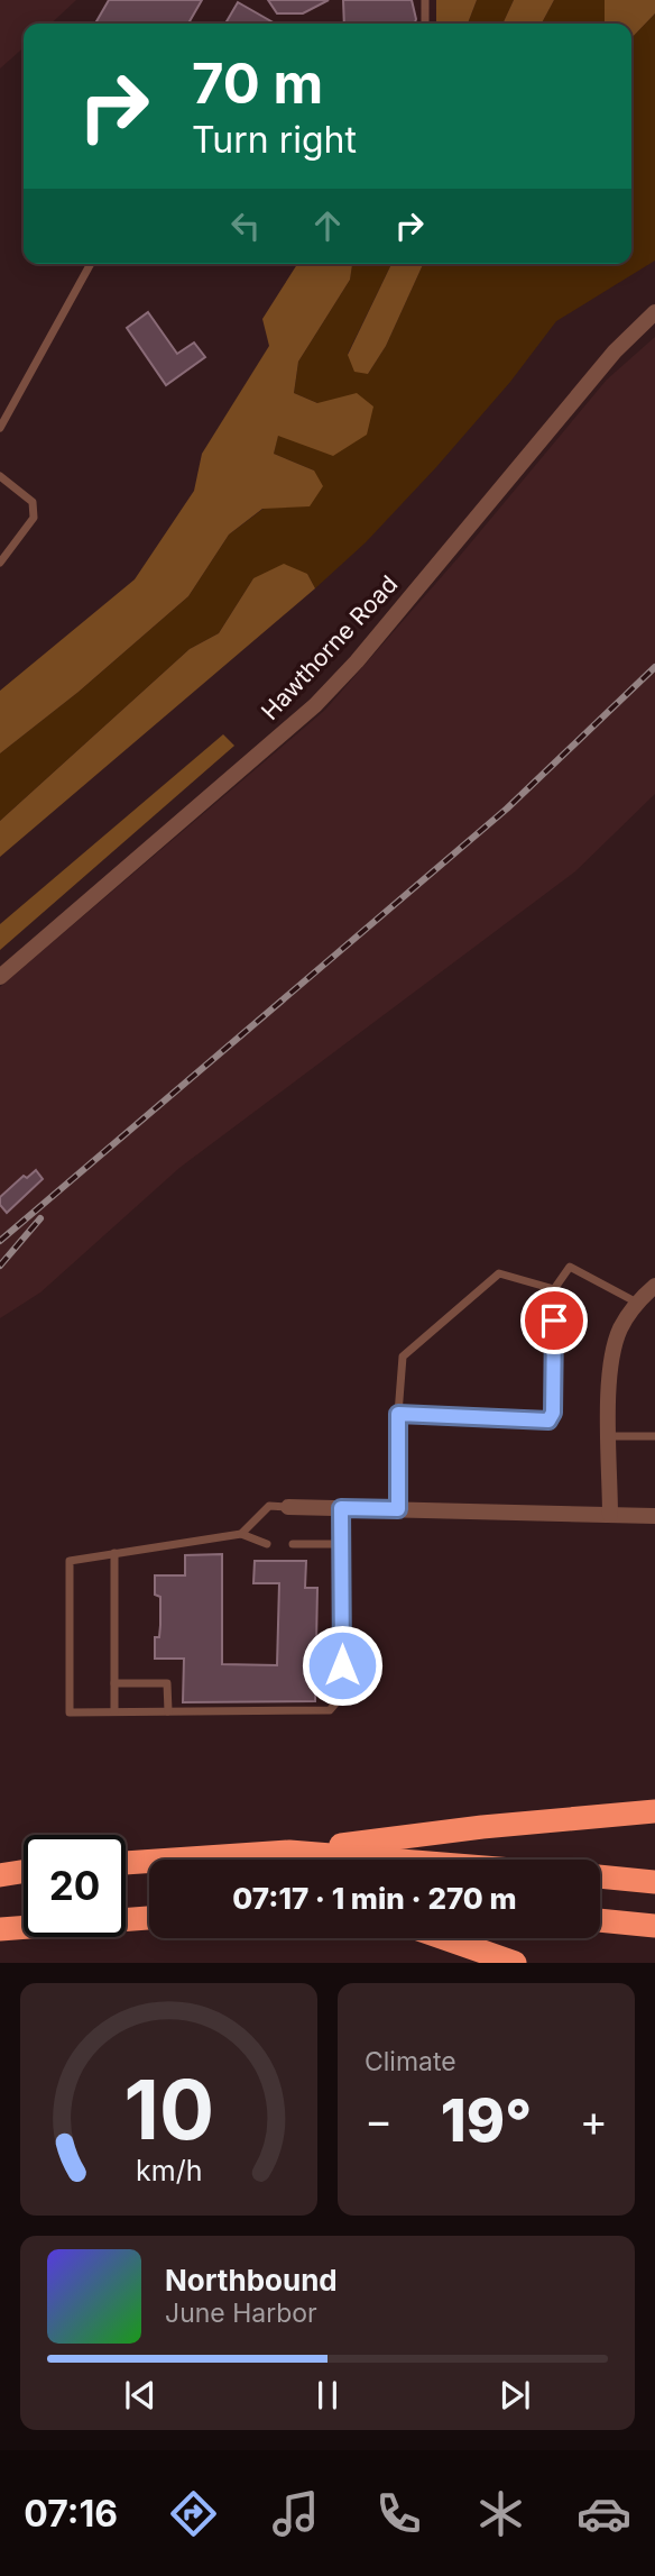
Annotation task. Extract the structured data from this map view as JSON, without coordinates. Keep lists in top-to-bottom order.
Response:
{
  "streets": {
    "street": ["Hawthorne Road"]
  },
  "page": {
    "turn": ["70 m", "Turn right"],
    "limit": "20",
    "trip": "07:17 · 1 min · 270 m",
    "tile": "Climate",
    "heat": ["−", "19°", "+"],
    "song": ["Northbound", "June Harbor"],
    "tabs": "07:16",
    "gauge": ["10", "km/h"]
  }
}
